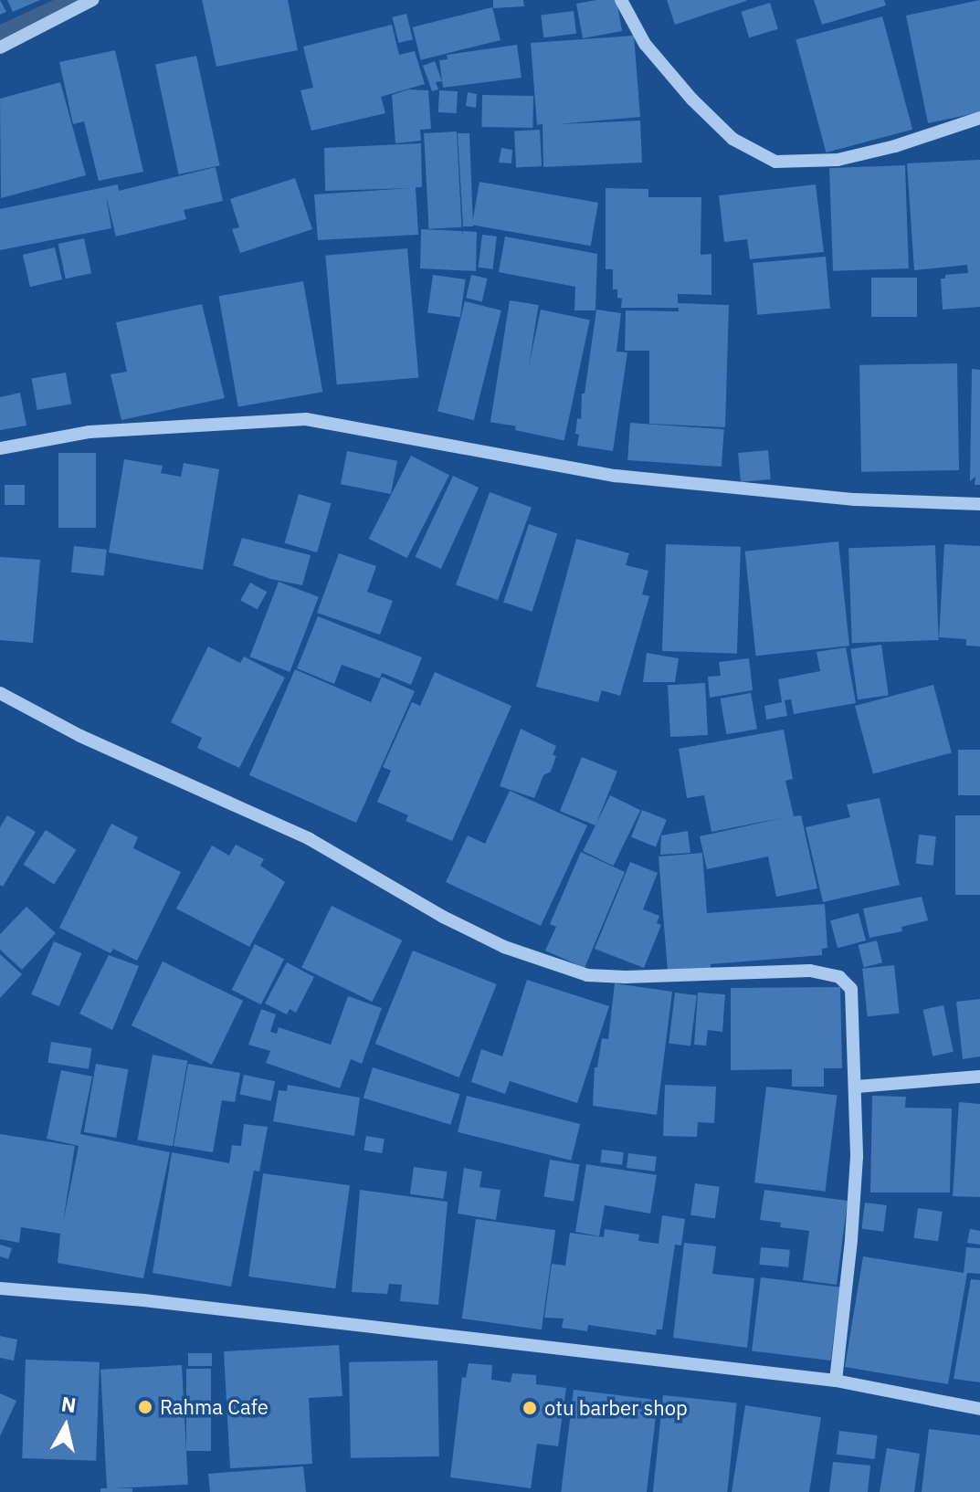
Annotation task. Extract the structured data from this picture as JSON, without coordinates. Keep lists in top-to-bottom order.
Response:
{
  "places": ["Rahma Cafe", "otu barber shop"],
  "north": "top"
}
